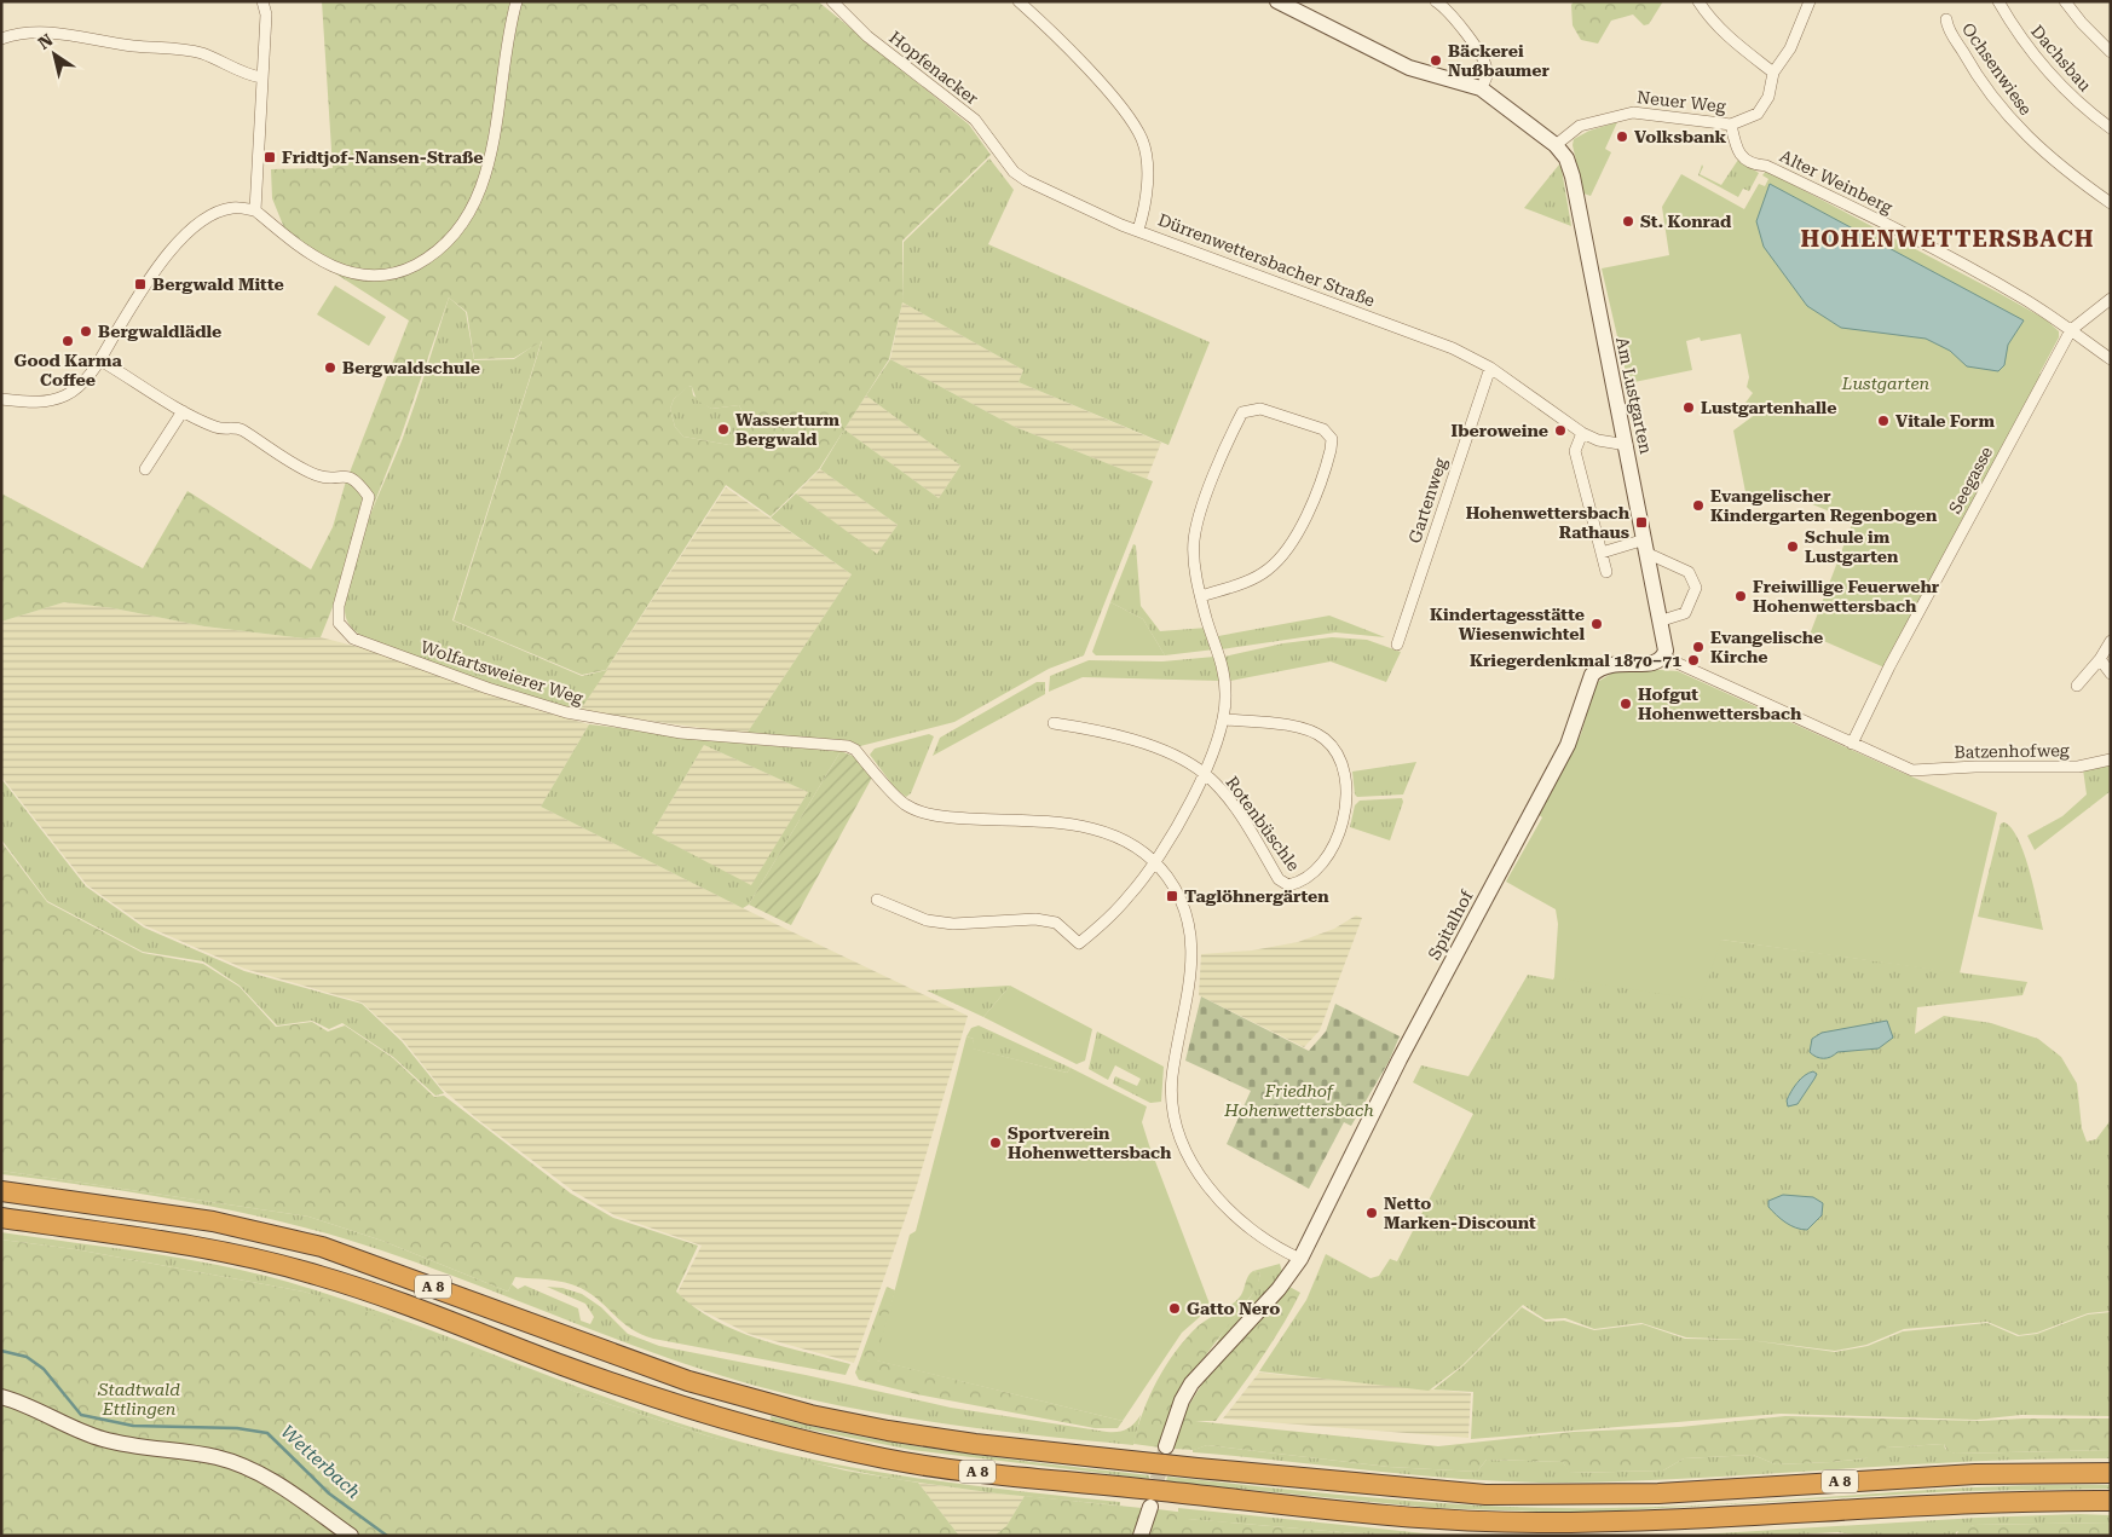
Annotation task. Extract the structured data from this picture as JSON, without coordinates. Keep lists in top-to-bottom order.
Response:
{
  "streets": {
    "highway": ["A 8"],
    "street": [
      "Dachsbau",
      "Hopfenacker",
      "Ochsenwiese",
      "Neuer Weg",
      "Alter Weinberg",
      "Dürrenwettersbacher Straße",
      "Am Lustgarten",
      "Seegasse",
      "Gartenweg",
      "Wolfartsweierer Weg",
      "Batzenhofweg",
      "Rotenbüschle",
      "Spitalhof"
    ]
  },
  "crossings": [
    ["Hopfenacker", "Dürrenwettersbacher Straße"],
    ["Neuer Weg", "Alter Weinberg"],
    ["Neuer Weg", "Am Lustgarten"],
    ["Alter Weinberg", "Seegasse"],
    ["Dürrenwettersbacher Straße", "Am Lustgarten"],
    ["Dürrenwettersbacher Straße", "Gartenweg"],
    ["Am Lustgarten", "Spitalhof"],
    ["Seegasse", "Batzenhofweg"]
  ],
  "districts": ["HOHENWETTERSBACH"],
  "water": ["Wetterbach"],
  "parks": ["Lustgarten", "Friedhof Hohenwettersbach", "Stadtwald Ettlingen"],
  "places": {
    "other": [
      "Bäckerei Nußbaumer",
      "Volksbank",
      "St. Konrad",
      "Bergwaldlädle",
      "Good Karma Coffee",
      "Bergwaldschule",
      "Lustgartenhalle",
      "Vitale Form",
      "Wasserturm Bergwald",
      "Iberoweine",
      "Evangelischer Kindergarten Regenbogen",
      "Schule im Lustgarten",
      "Freiwillige Feuerwehr Hohenwettersbach",
      "Kindertagesstätte Wiesenwichtel",
      "Evangelische Kirche",
      "Kriegerdenkmal 1870–71",
      "Hofgut Hohenwettersbach",
      "Sportverein Hohenwettersbach",
      "Netto Marken-Discount",
      "Gatto Nero"
    ],
    "transit": [
      "Fridtjof-Nansen-Straße",
      "Bergwald Mitte",
      "Hohenwettersbach Rathaus",
      "Taglöhnergärten"
    ]
  },
  "north": "top left"
}
